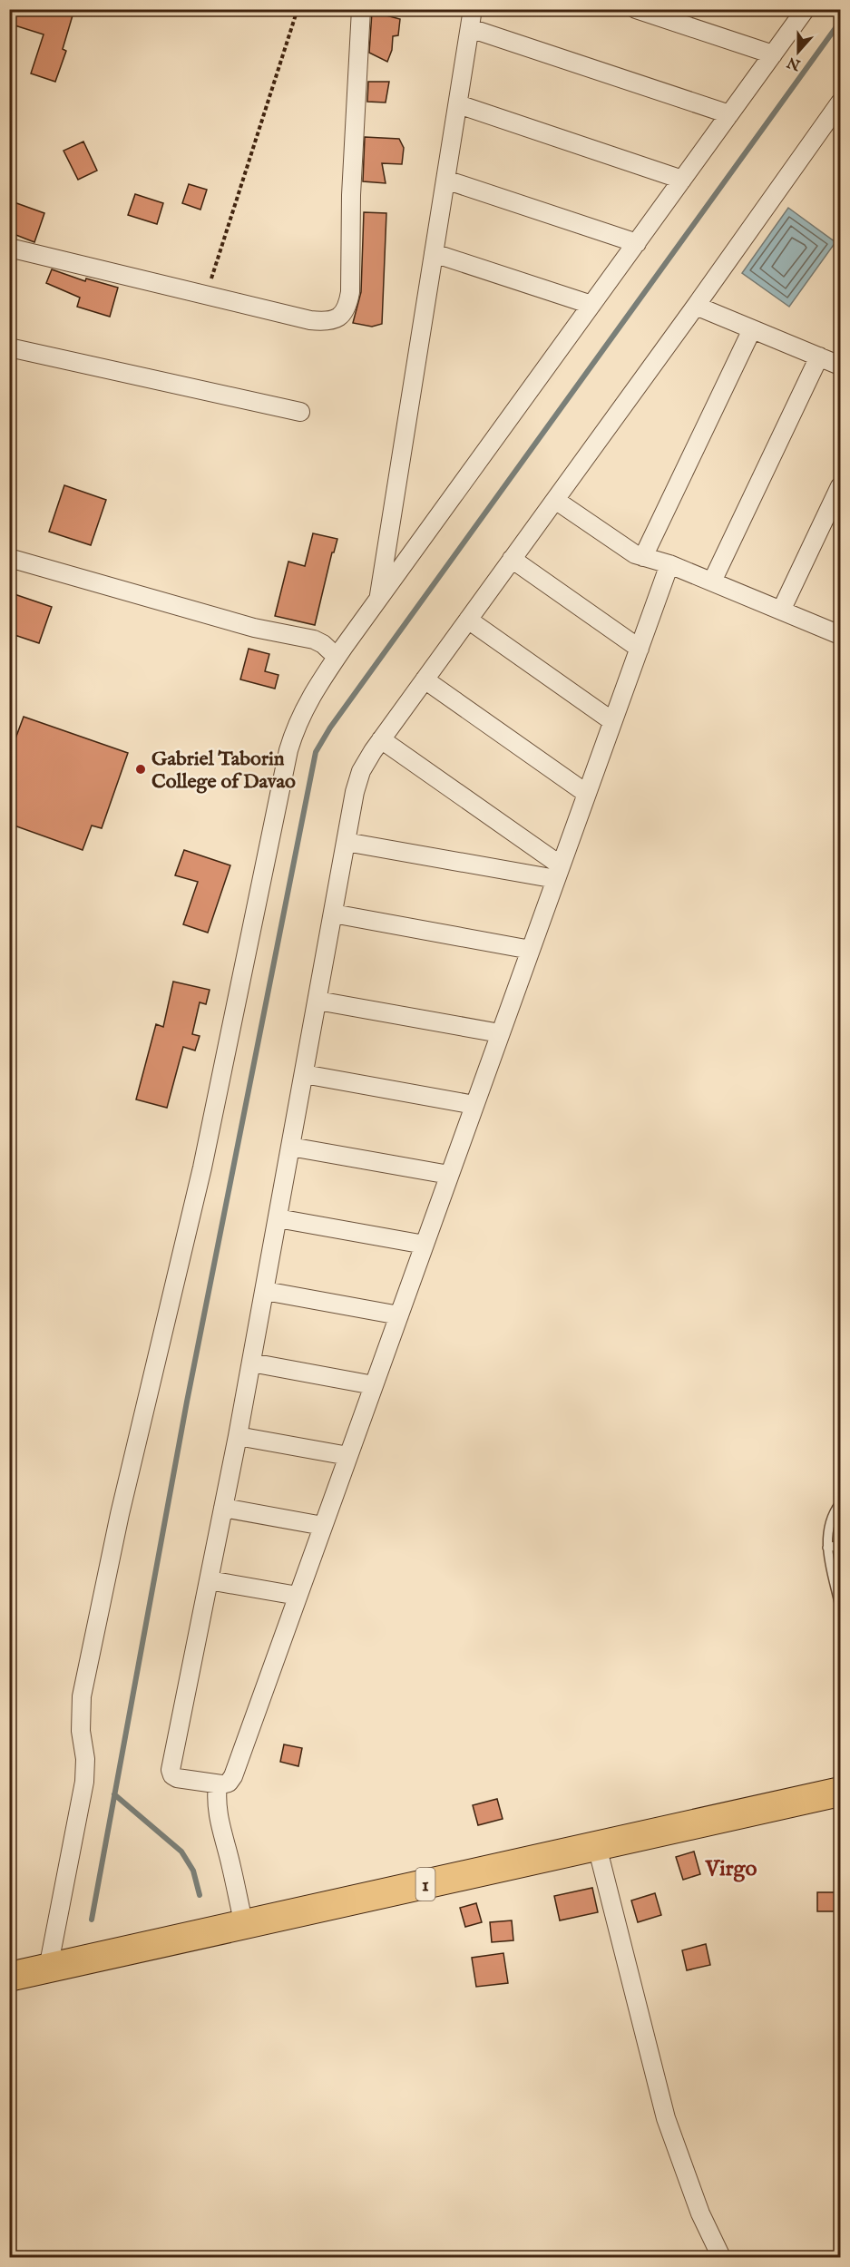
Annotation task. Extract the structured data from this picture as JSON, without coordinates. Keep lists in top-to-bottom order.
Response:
{
  "streets": {
    "highway": ["1"]
  },
  "districts": ["Virgo"],
  "places": ["Gabriel Taborin College of Davao"],
  "north": "bottom"
}
